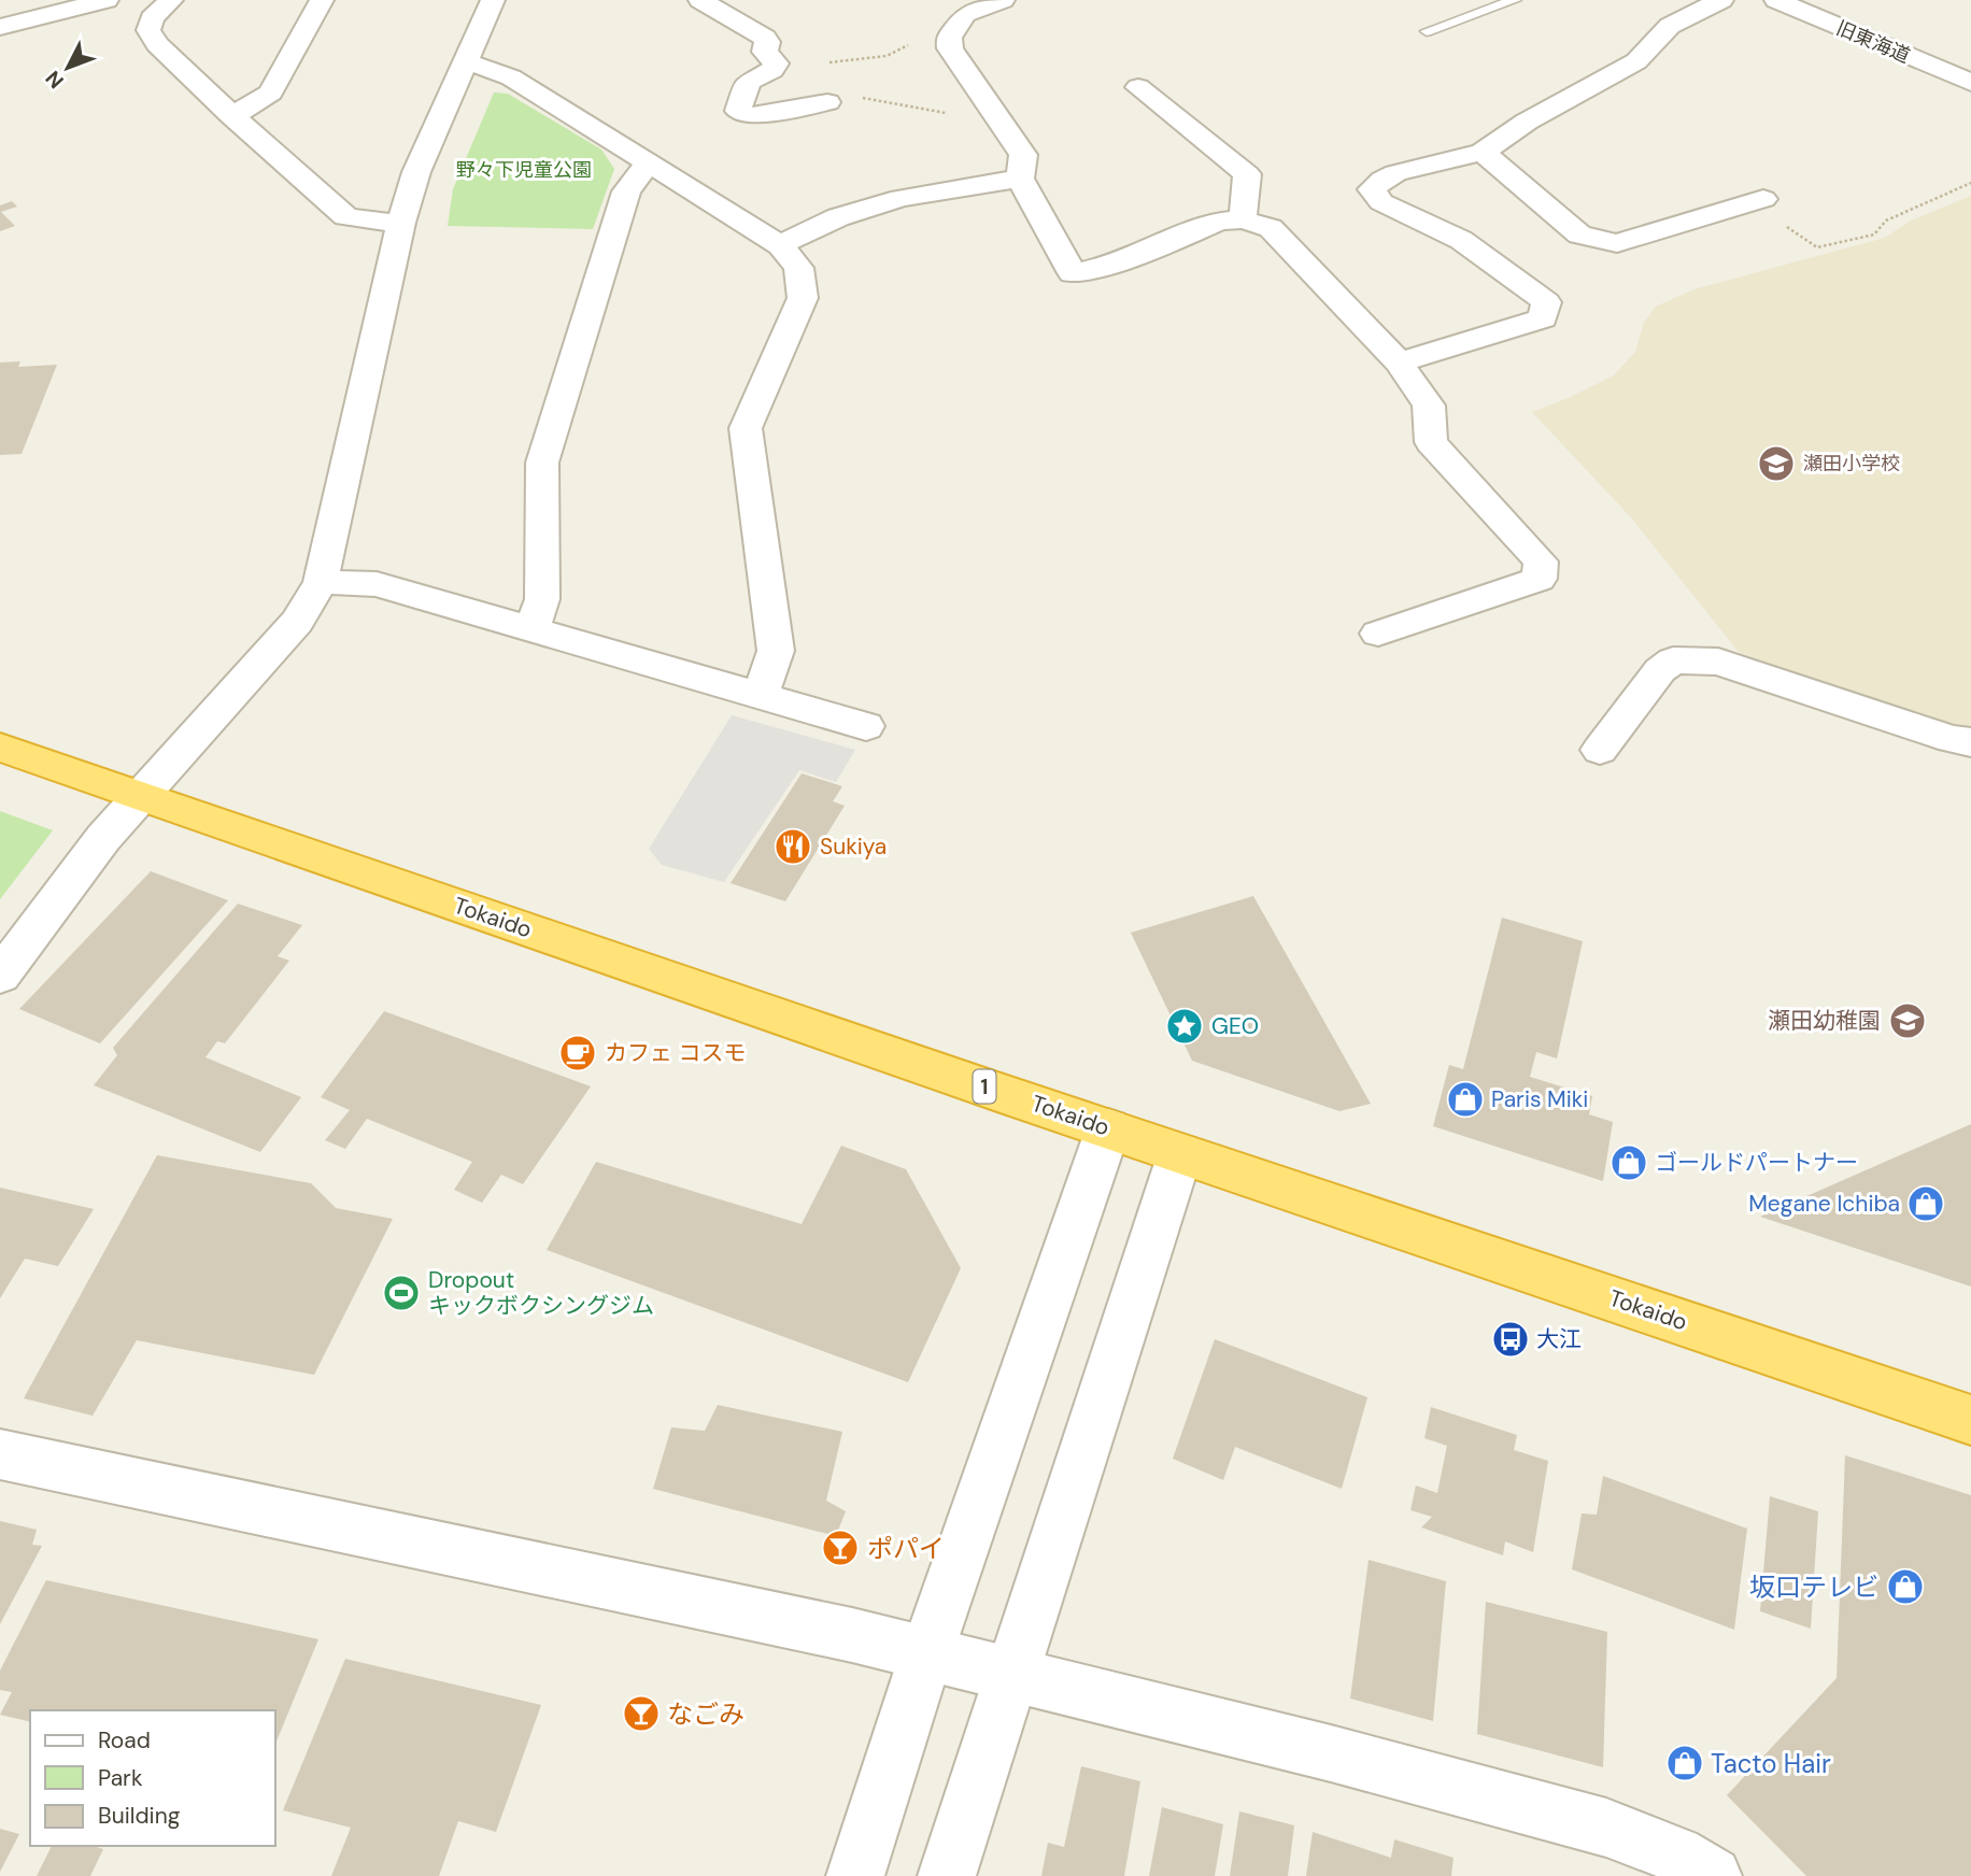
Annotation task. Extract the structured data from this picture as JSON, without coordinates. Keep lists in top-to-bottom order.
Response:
{
  "streets": {
    "highway": ["Tokaido", "1"],
    "street": ["旧東海道"]
  },
  "parks": ["野々下児童公園"],
  "places": {
    "school or university": ["瀬田小学校", "瀬田幼稚園"],
    "restaurant": ["Sukiya"],
    "place": ["GEO"],
    "cafe": ["カフェ コスモ"],
    "shop": [
      "Paris Miki",
      "ゴールドパートナー",
      "Megane Ichiba",
      "坂口テレビ",
      "Tacto Hair"
    ],
    "sports": ["Dropout キックボクシングジム"],
    "bus stop": ["大江"],
    "bar": ["ポパイ", "なごみ"]
  },
  "legend": ["Road", "Park", "Building"],
  "north": "bottom left"
}
